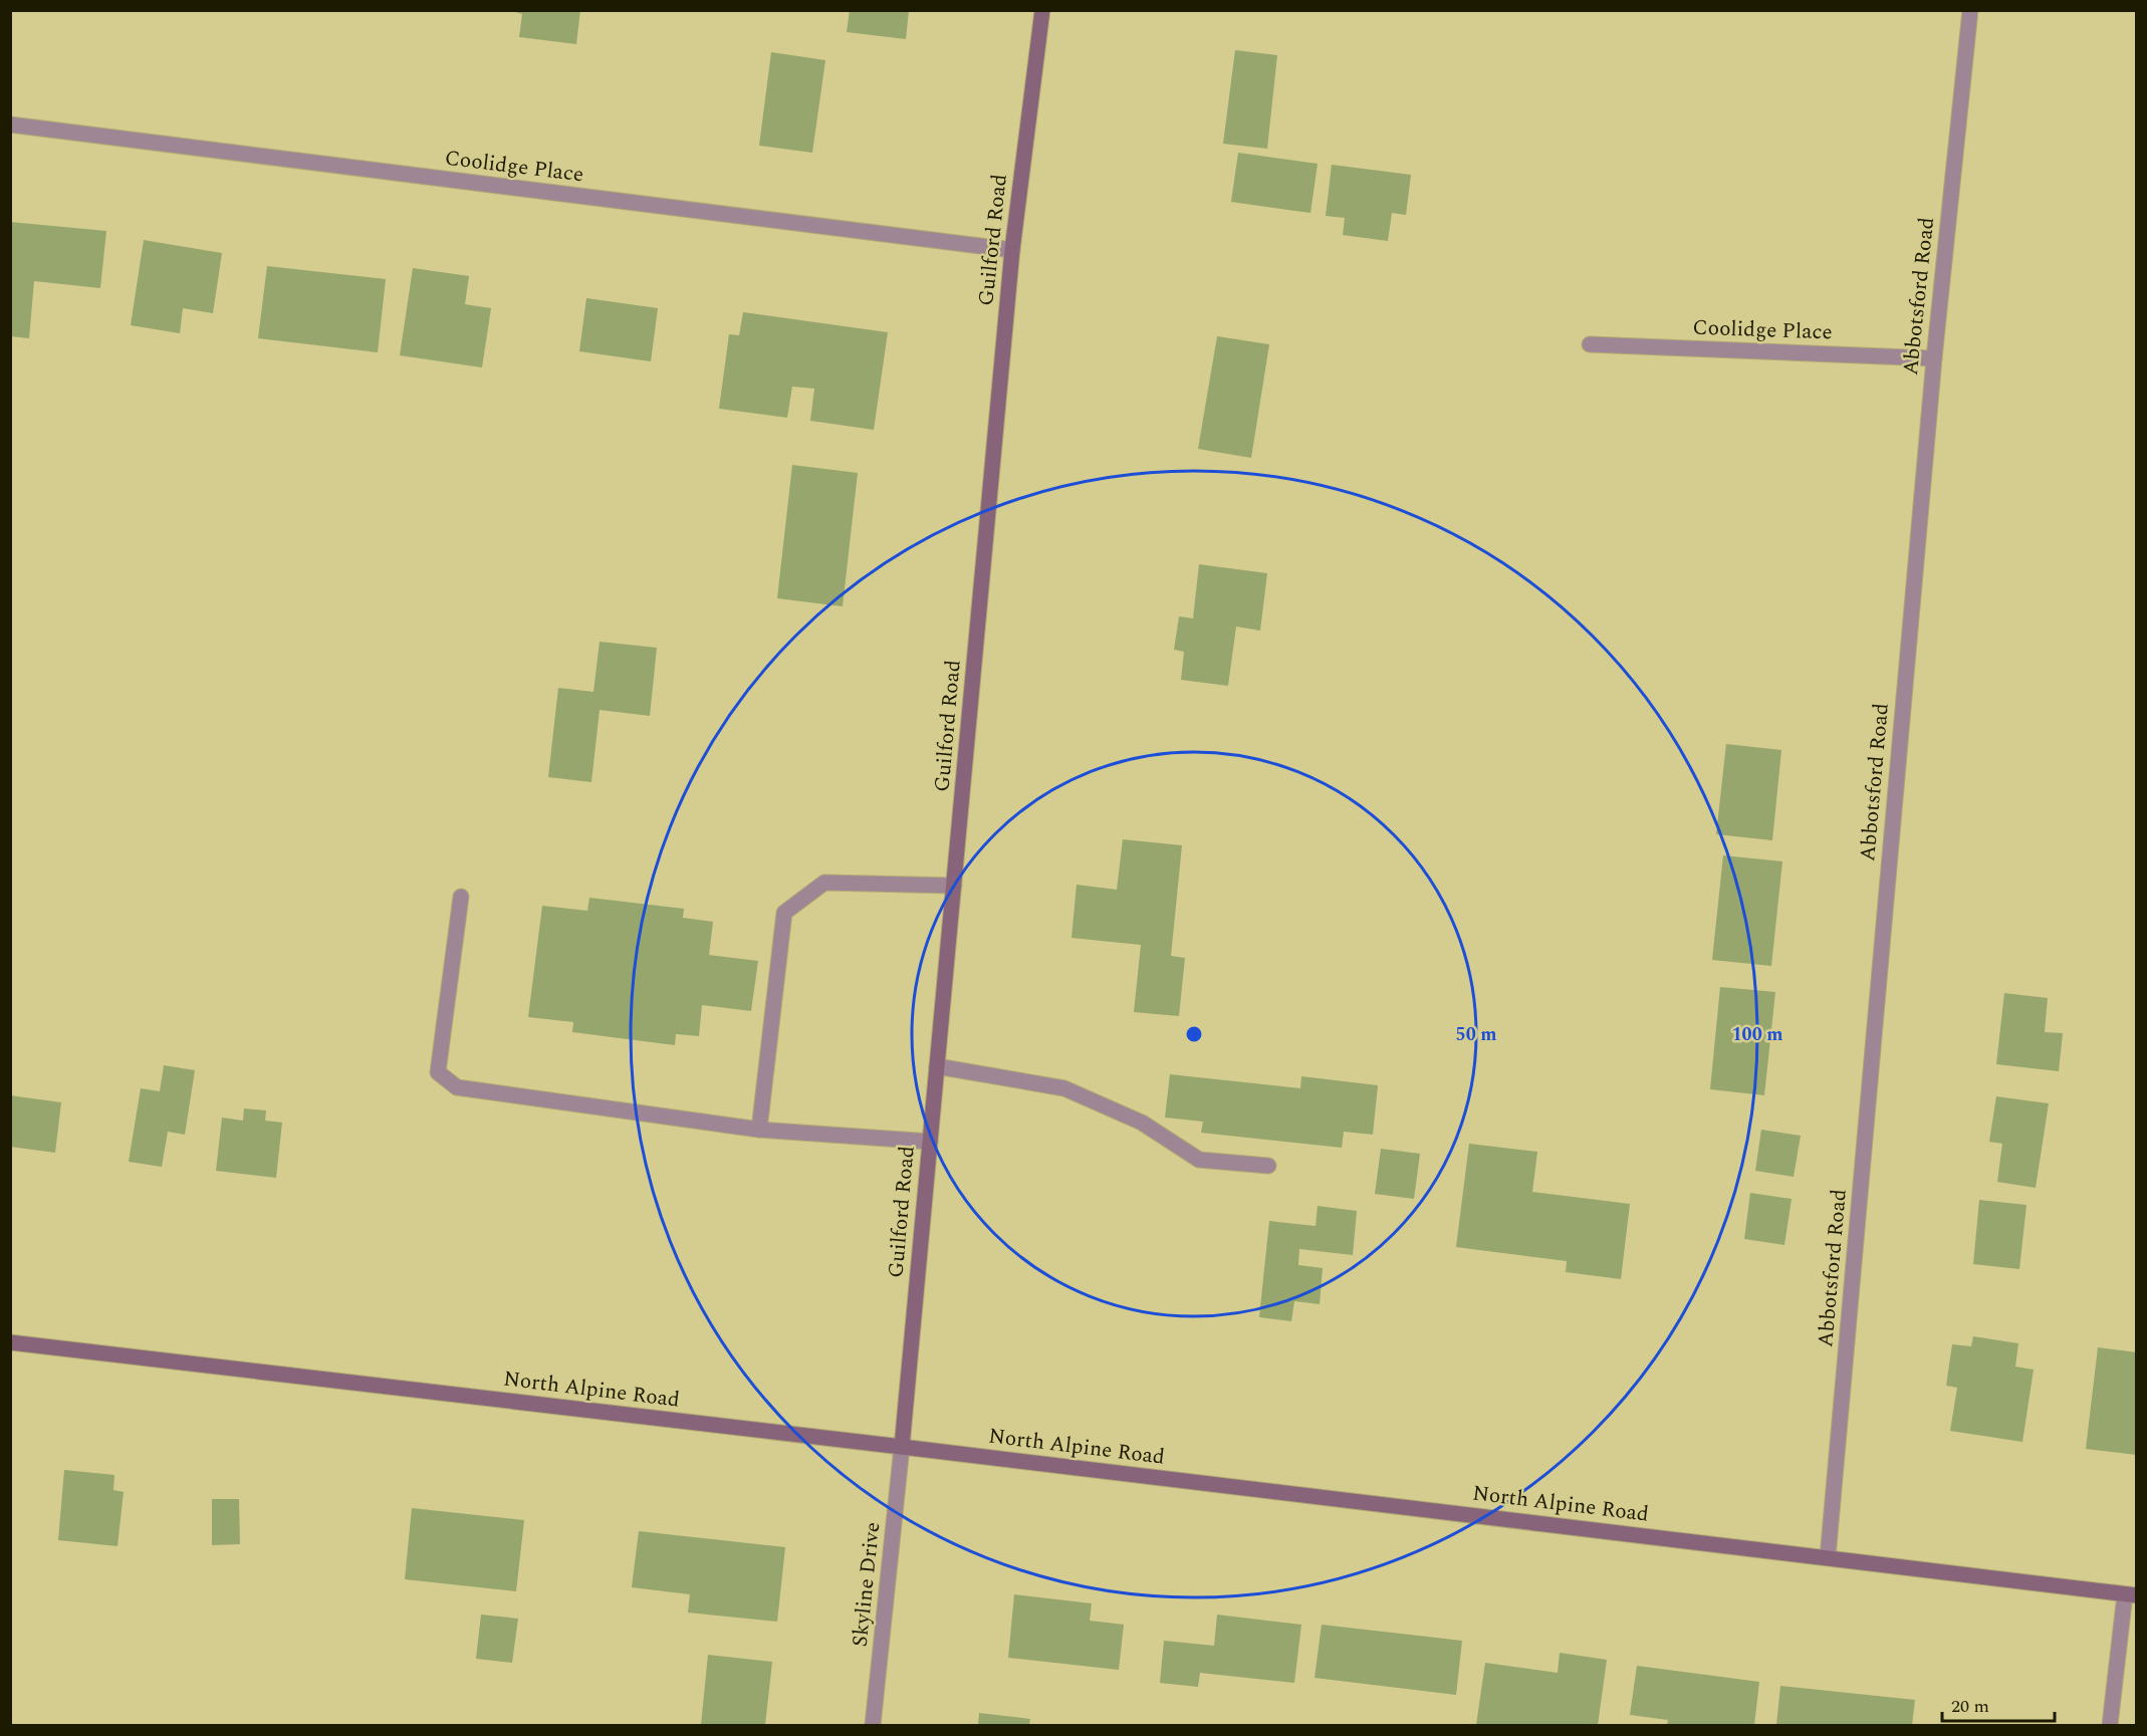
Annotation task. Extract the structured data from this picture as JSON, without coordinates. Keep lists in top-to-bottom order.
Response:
{
  "streets": {
    "main road": ["Guilford Road", "North Alpine Road"],
    "street": ["Coolidge Place", "Abbotsford Road", "Skyline Drive"]
  },
  "crossings": [
    ["Coolidge Place", "Guilford Road"],
    ["Coolidge Place", "Abbotsford Road"],
    ["Guilford Road", "North Alpine Road"],
    ["Guilford Road", "Skyline Drive"],
    ["Abbotsford Road", "North Alpine Road"],
    ["North Alpine Road", "Skyline Drive"]
  ],
  "scale_bar": "20 m",
  "rings": ["50 m", "100 m"]
}
